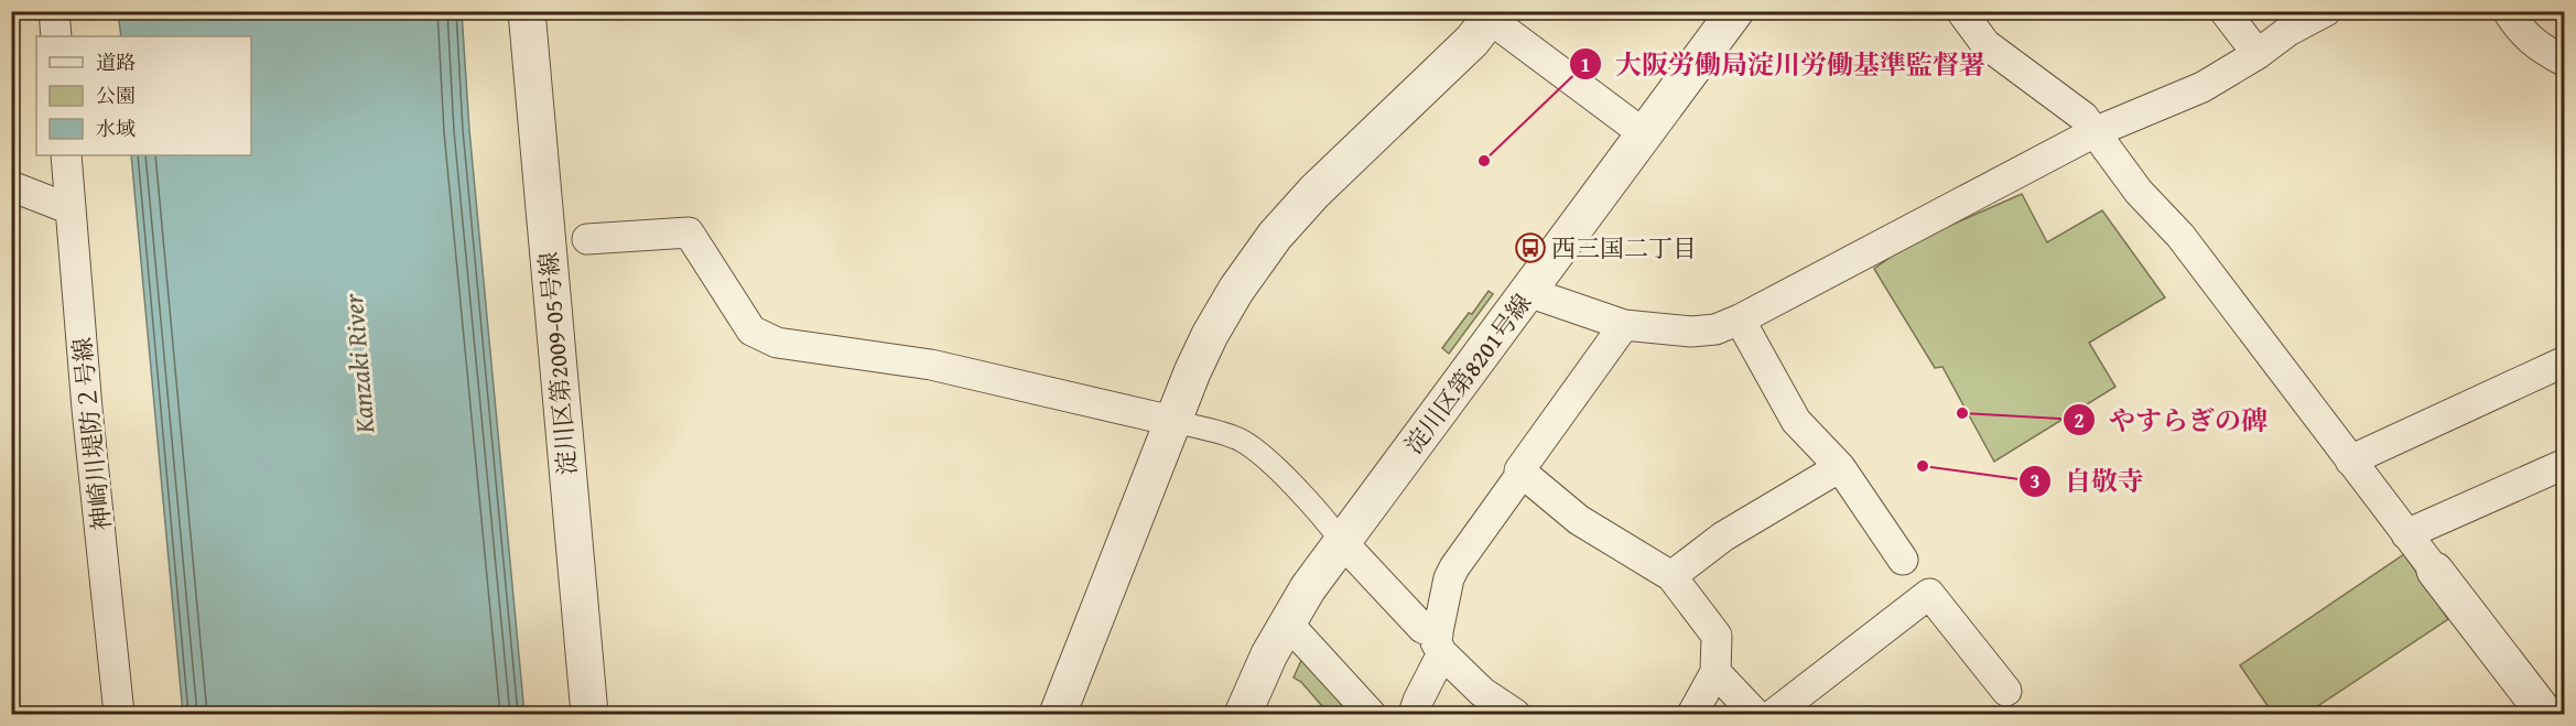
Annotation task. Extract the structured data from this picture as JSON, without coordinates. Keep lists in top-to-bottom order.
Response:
{
  "streets": {
    "street": ["淀川区第2009-05号線", "淀川区第8201号線", "神崎川堤防２号線"]
  },
  "water": ["Kanzaki River"],
  "places": {
    "other": ["大阪労働局淀川労働基準監督署", "やすらぎの碑", "自敬寺"],
    "bus stop": ["西三国二丁目"]
  },
  "legend": ["道路", "公園", "水域"]
}
